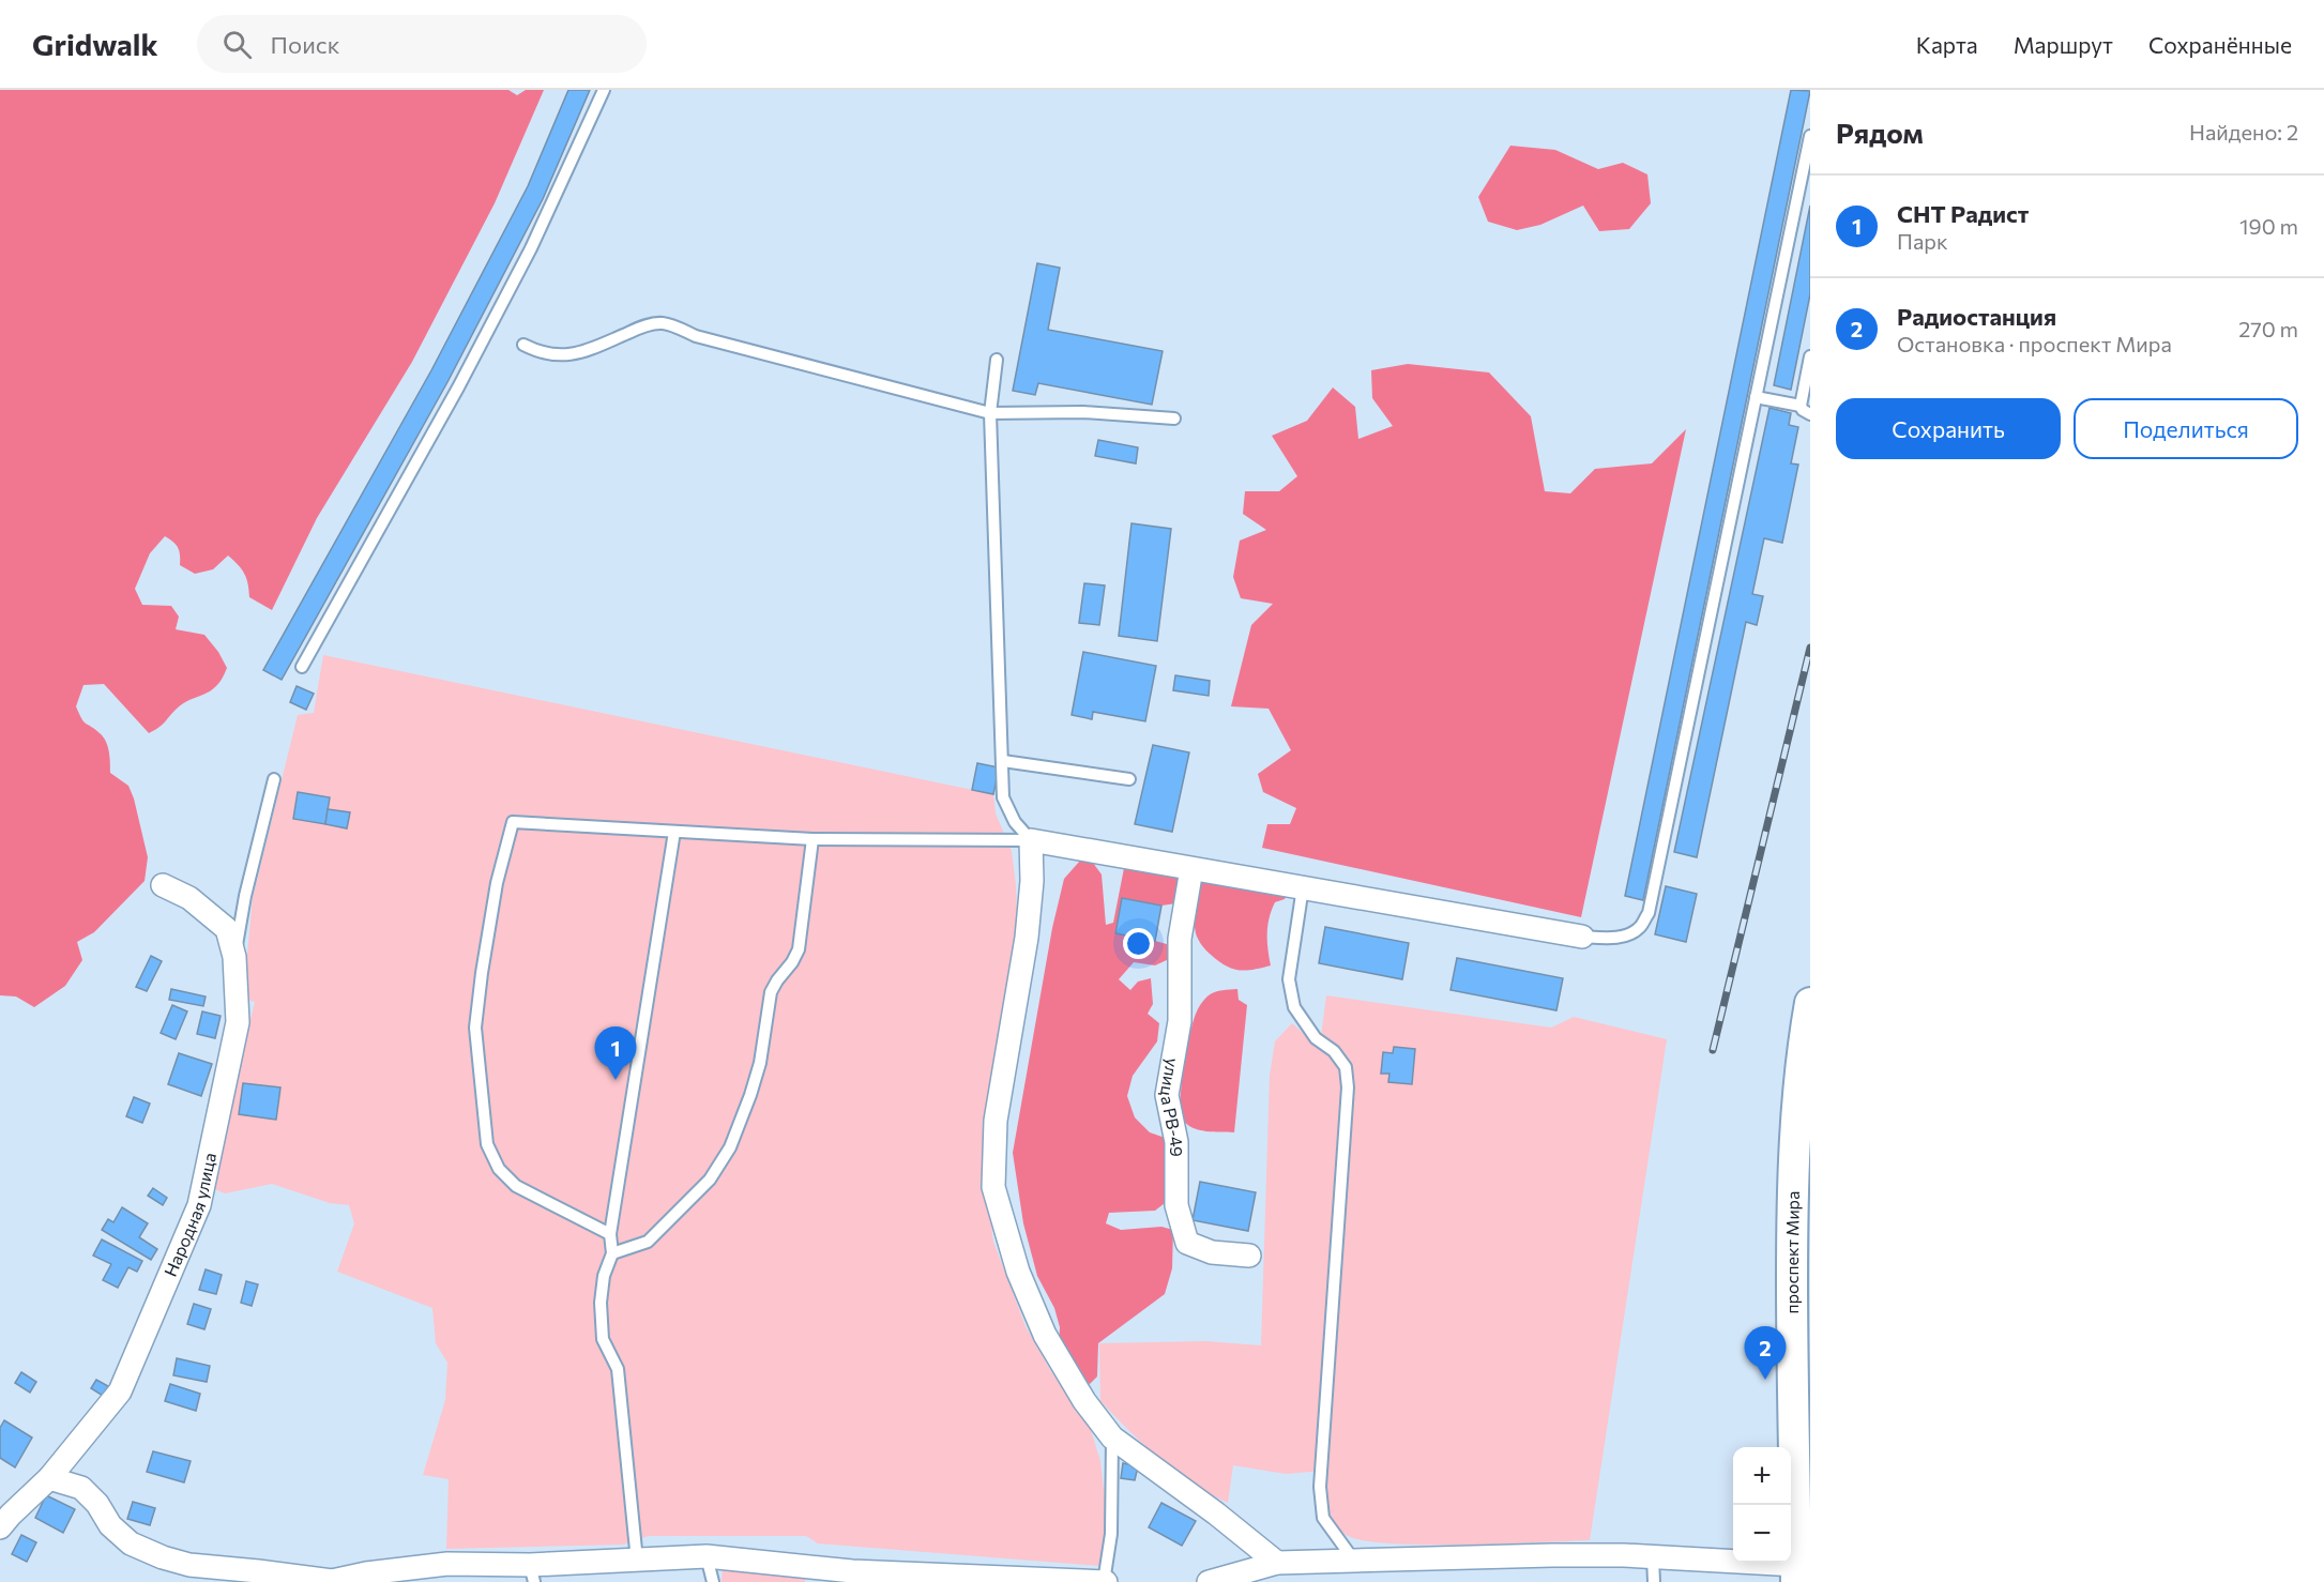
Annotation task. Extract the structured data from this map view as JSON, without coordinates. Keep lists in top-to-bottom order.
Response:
{
  "streets": {
    "street": ["улица РВ-49", "Народная улица", "проспект Мира"]
  },
  "page": {
    "header": "Gridwalk",
    "search": "Поиск",
    "nav": ["Карта", "Маршрут", "Сохранённые"],
    "heading": ["Рядом", "Найдено: 2"],
    "list": [
      {
        "mark": "1",
        "name": "СНТ Радист",
        "note": "Парк",
        "value": "190 m"
      },
      {
        "mark": "2",
        "name": "Радиостанция",
        "note": "Остановка · проспект Мира",
        "value": "270 m"
      }
    ],
    "buttons": ["Сохранить", "Поделиться"],
    "pins": ["1", "2"],
    "map_buttons": ["+", "−"]
  }
}
